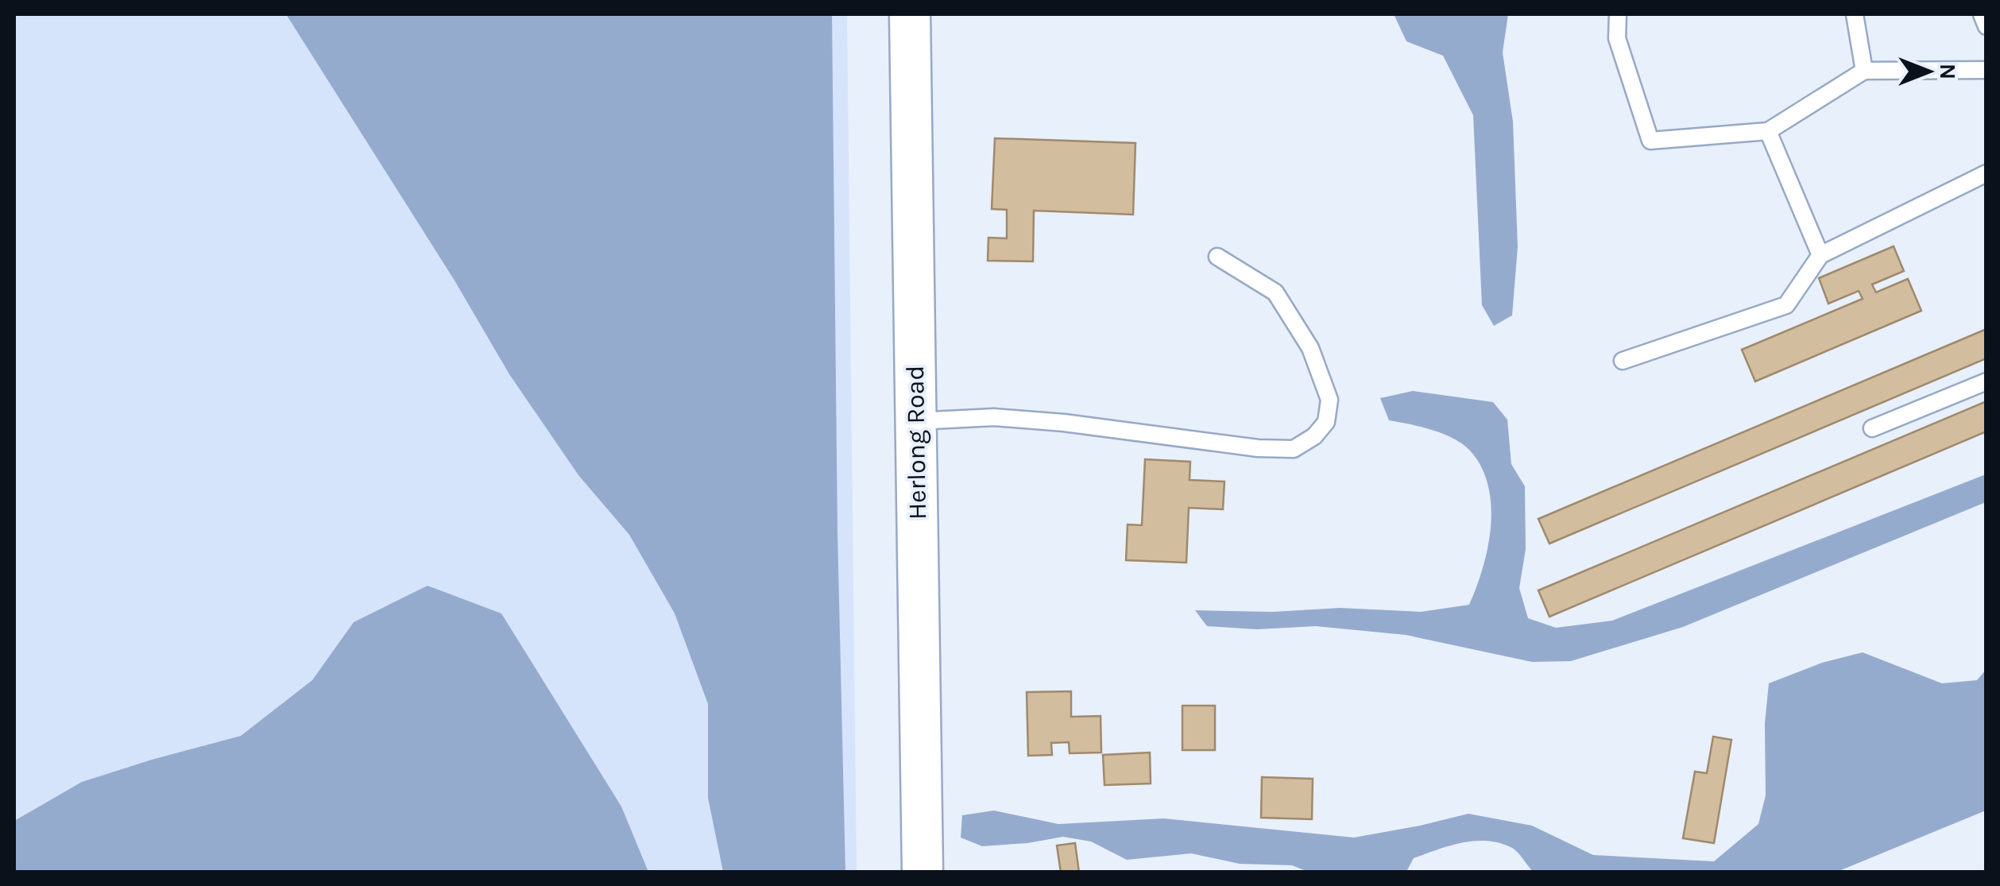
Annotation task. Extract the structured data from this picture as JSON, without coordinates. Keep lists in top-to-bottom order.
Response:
{
  "streets": {
    "street": ["Herlong Road"]
  },
  "north": "right"
}
